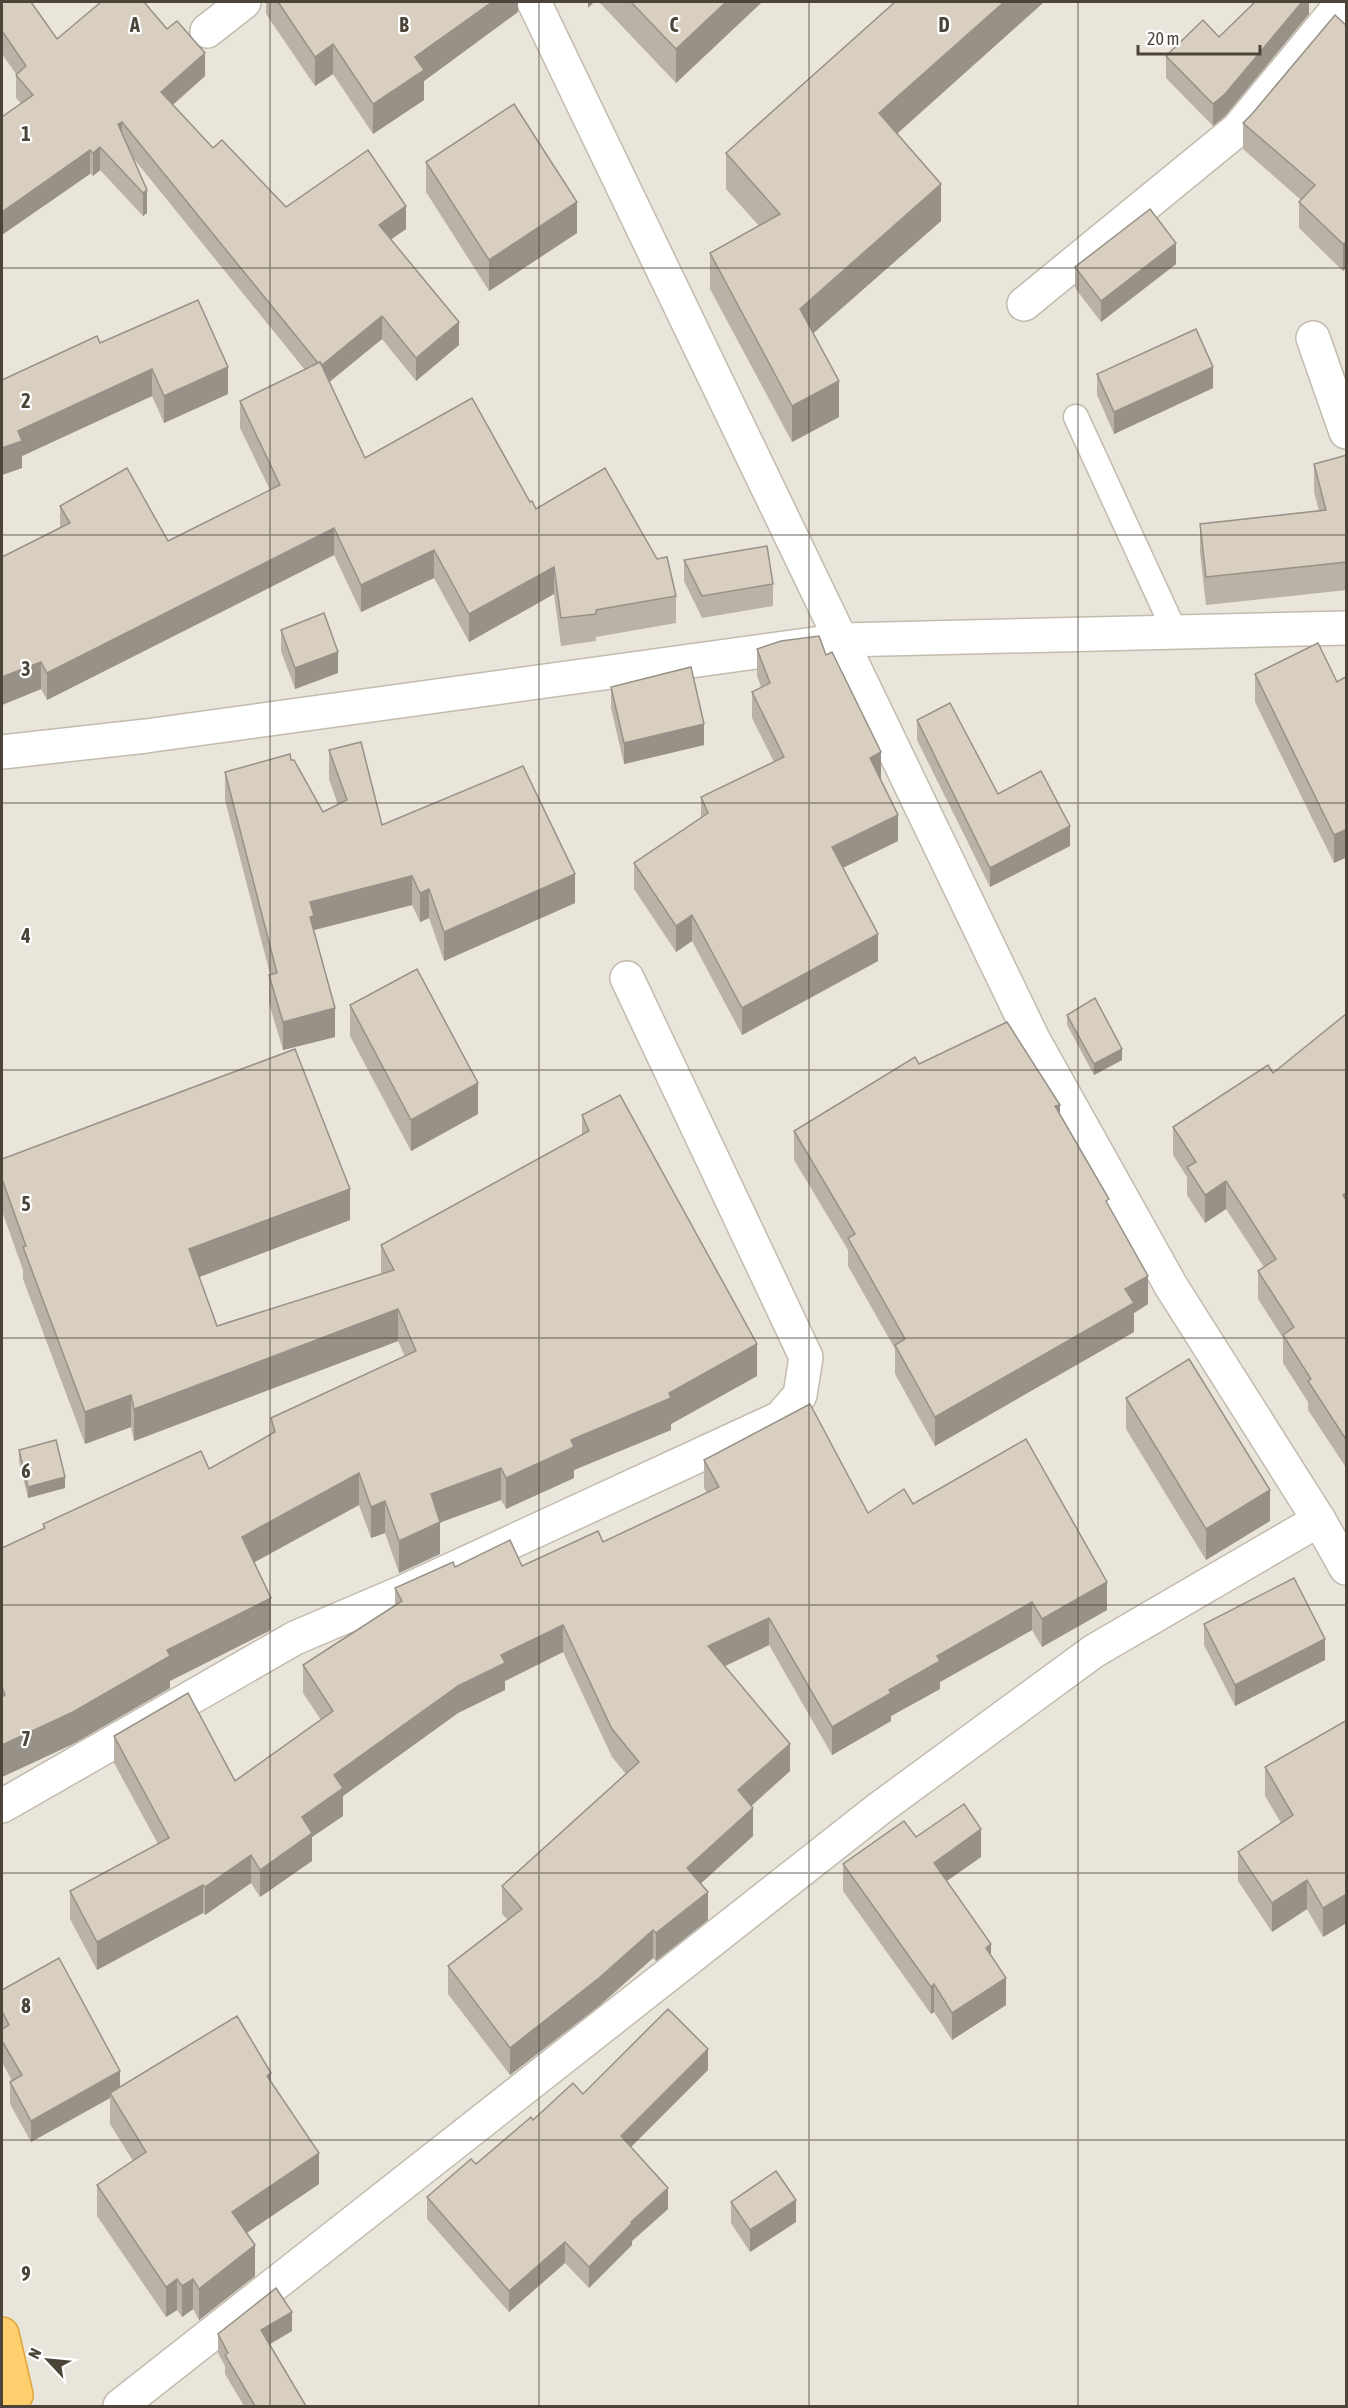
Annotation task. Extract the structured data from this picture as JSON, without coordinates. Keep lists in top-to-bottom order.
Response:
{
  "scale_bar": "20 m",
  "north": "top left",
  "grid": {
    "columns": [
      "A",
      "B",
      "C",
      "D"
    ],
    "rows": [
      "1",
      "2",
      "3",
      "4",
      "5",
      "6",
      "7",
      "8",
      "9"
    ]
  }
}
